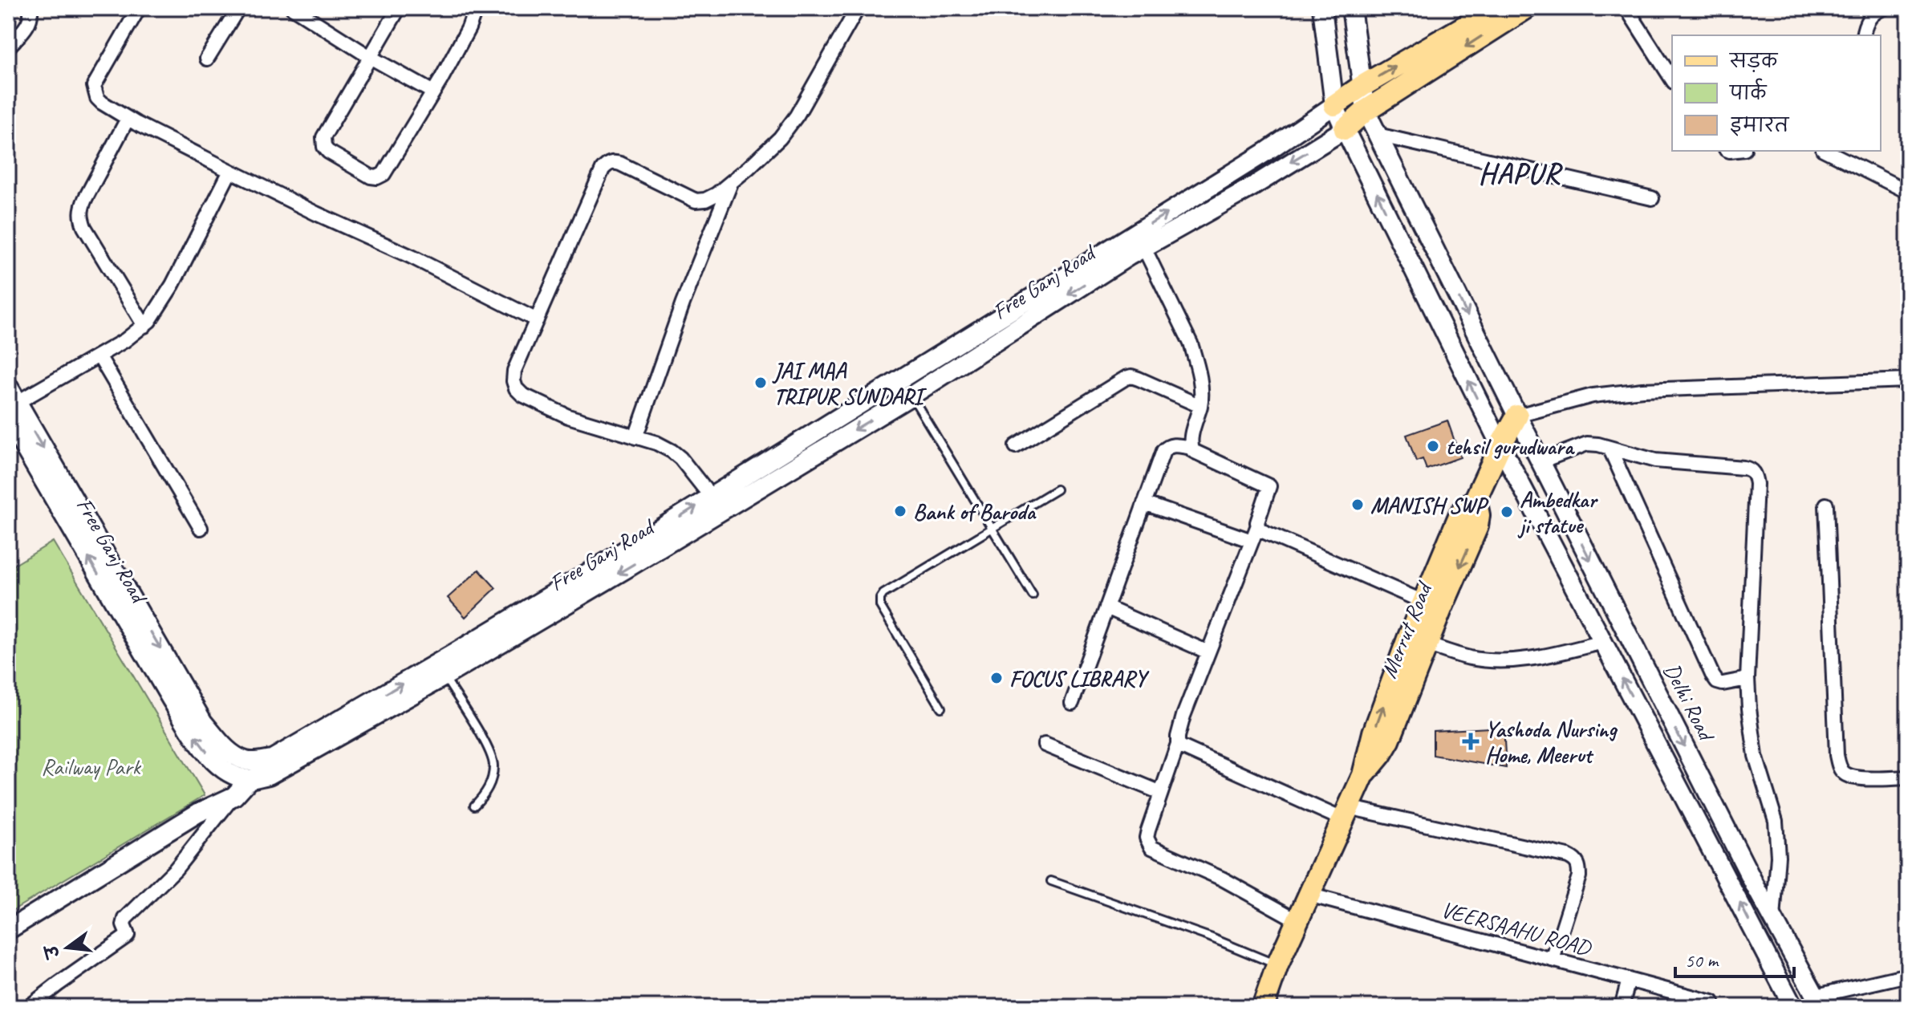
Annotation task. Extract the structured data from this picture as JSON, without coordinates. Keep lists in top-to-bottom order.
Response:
{
  "streets": {
    "main road": ["Merrut Road"],
    "street": ["Free Ganj Road", "Delhi Road", "VEERSAAHU ROAD"]
  },
  "crossings": [
    ["Merrut Road", "Delhi Road"],
    ["Merrut Road", "VEERSAAHU ROAD"]
  ],
  "districts": ["HAPUR"],
  "parks": ["Railway Park"],
  "places": {
    "other": [
      "JAI MAA TRIPUR SUNDARI",
      "tehsil gurudwara",
      "MANISH SWP",
      "Bank of Baroda",
      "Ambedkar ji statue",
      "FOCUS LIBRARY"
    ],
    "health": ["Yashoda Nursing Home, Meerut"]
  },
  "legend": ["सड़क", "पार्क", "इमारत"],
  "scale_bar": "50 m",
  "north": "left"
}
